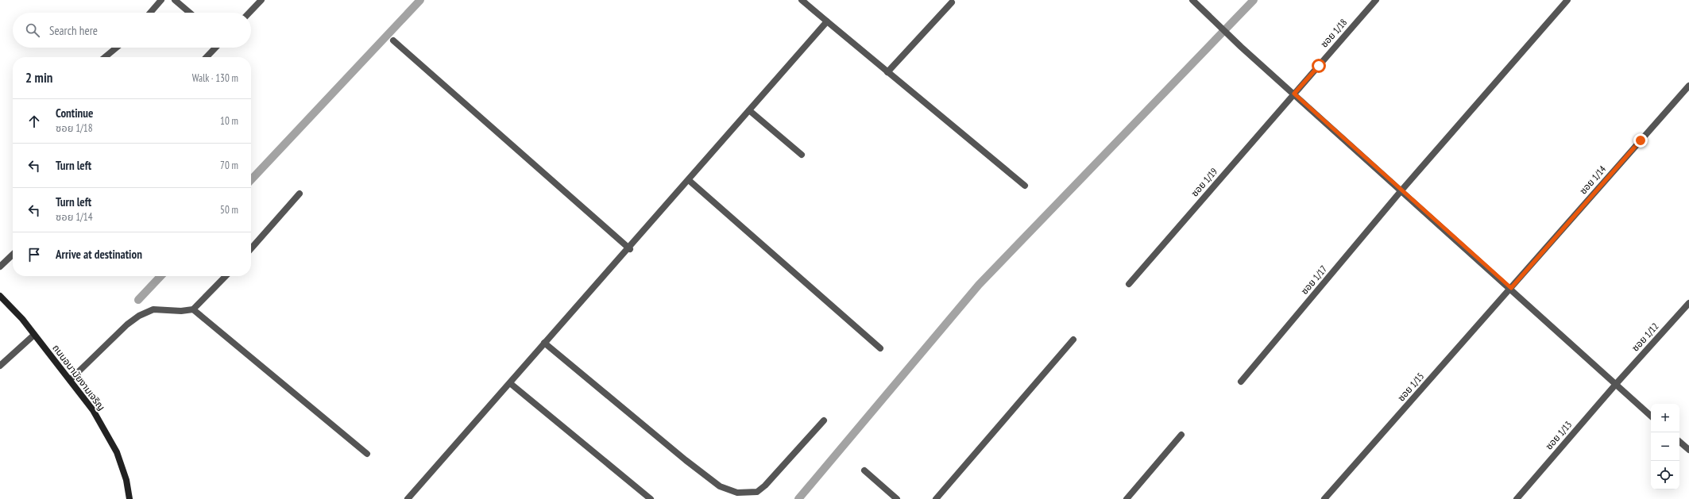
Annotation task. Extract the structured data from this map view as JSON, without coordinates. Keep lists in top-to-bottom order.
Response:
{
  "streets": {
    "street": [
      "ซอย 1/18",
      "ซอย 1/14",
      "ซอย 1/19",
      "ซอย 1/17",
      "ซอย 1/12",
      "ถนนอนามัยงามเจริญ",
      "ซอย 1/15",
      "ซอย 1/13"
    ]
  },
  "crossings": [
    ["ซอย 1/18", "ซอย 1/19"],
    ["ซอย 1/14", "ซอย 1/15"],
    ["ซอย 1/12", "ซอย 1/13"]
  ],
  "page": {
    "search": "Search here",
    "heading": ["2 min", "Walk · 130 m"],
    "list": [
      ["Continue", "ซอย 1/18", "10 m"],
      ["Turn left", "70 m"],
      ["Turn left", "ซอย 1/14", "50 m"],
      "Arrive at destination"
    ],
    "map_buttons": ["+", "−"]
  }
}
